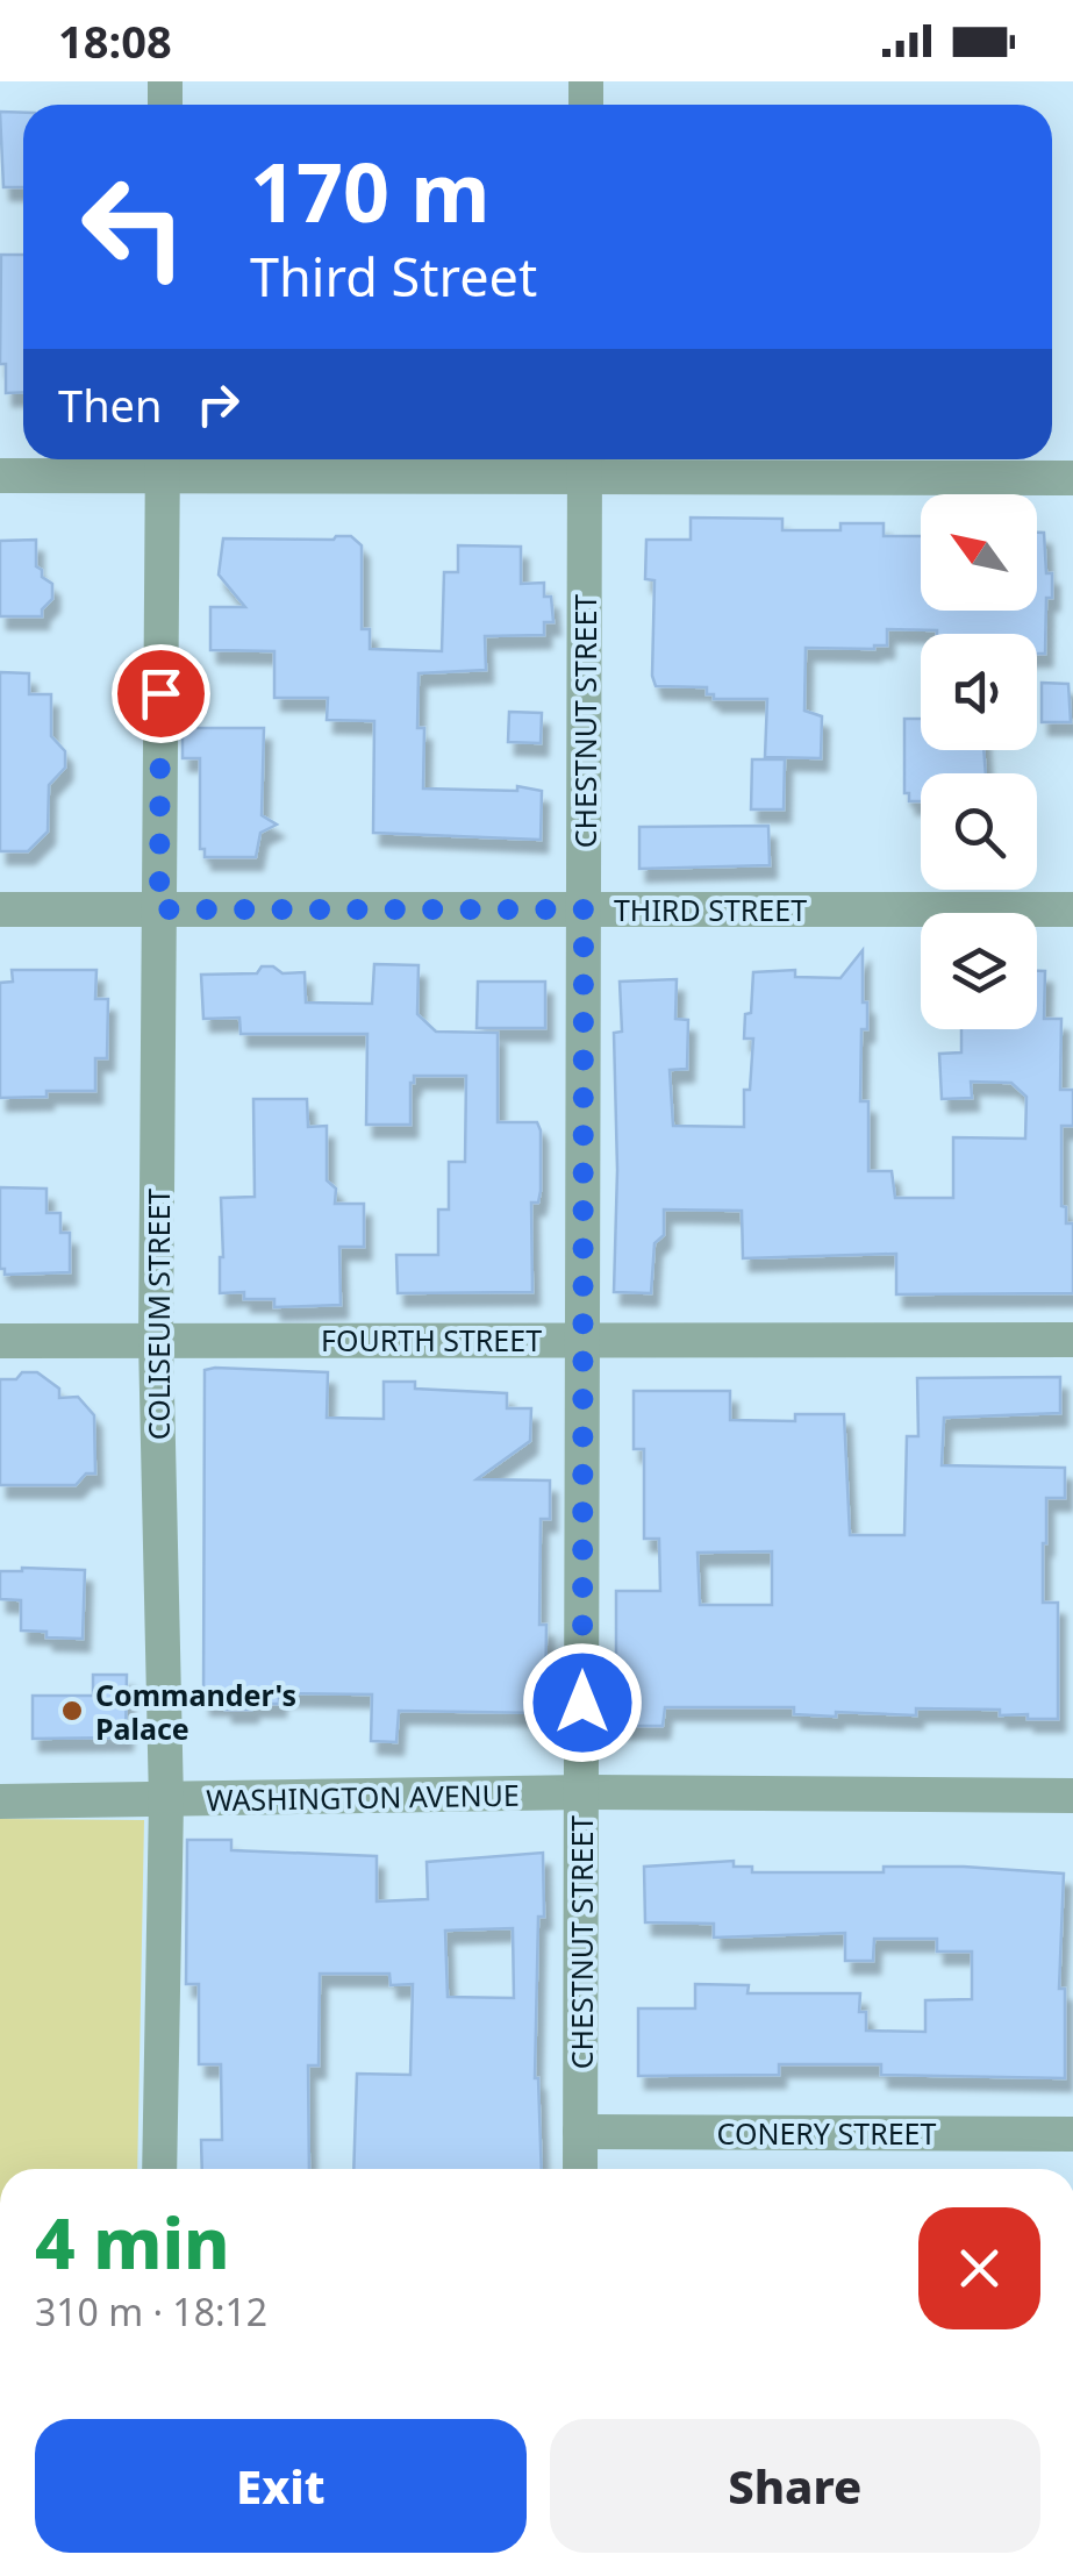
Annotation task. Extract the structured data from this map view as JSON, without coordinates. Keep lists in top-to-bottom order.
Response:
{
  "streets": {
    "street": [
      "CHESTNUT STREET",
      "THIRD STREET",
      "COLISEUM STREET",
      "FOURTH STREET",
      "WASHINGTON AVENUE",
      "CONERY STREET"
    ]
  },
  "crossings": [
    ["CHESTNUT STREET", "THIRD STREET"],
    ["CHESTNUT STREET", "FOURTH STREET"],
    ["CHESTNUT STREET", "WASHINGTON AVENUE"],
    ["CHESTNUT STREET", "CONERY STREET"],
    ["THIRD STREET", "COLISEUM STREET"],
    ["COLISEUM STREET", "FOURTH STREET"],
    ["COLISEUM STREET", "WASHINGTON AVENUE"]
  ],
  "places": ["Commander's Palace"],
  "north": "top left",
  "page": {
    "status": "18:08",
    "turn": ["170 m", "Third Street"],
    "then": "Then",
    "heading": ["4 min", "310 m · 18:12"],
    "buttons": ["Exit", "Share"]
  }
}
